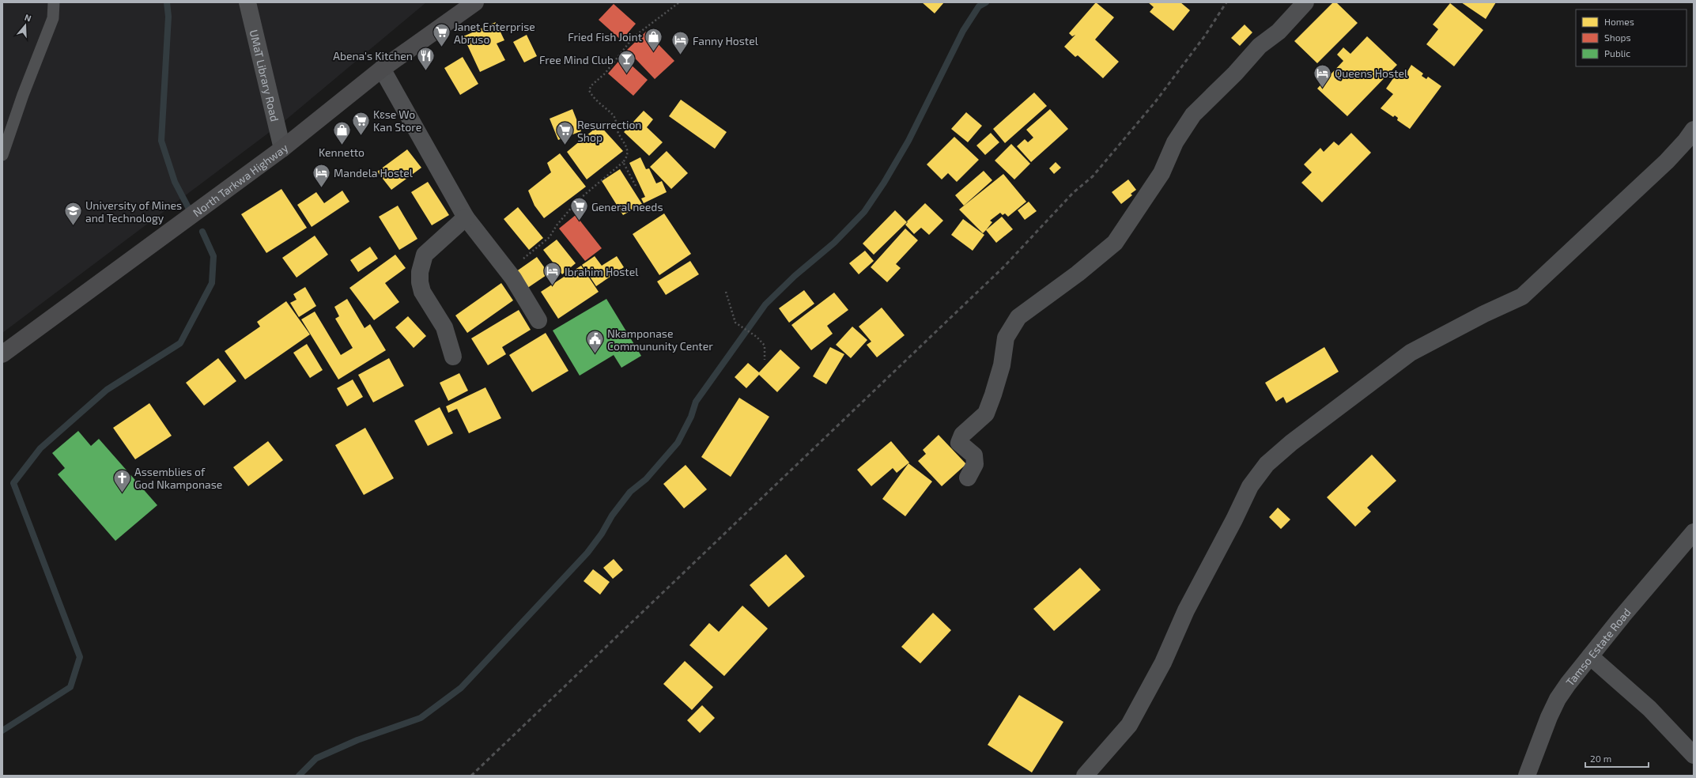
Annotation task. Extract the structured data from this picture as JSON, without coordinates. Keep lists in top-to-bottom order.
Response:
{
  "streets": {
    "main road": ["North Tarkwa Highway"],
    "street": ["UMaT Library Road", "Tamso Estate Road"]
  },
  "crossings": [
    ["UMaT Library Road", "North Tarkwa Highway"]
  ],
  "places": {
    "supermarket": [
      "Janet Enterprise Abruso",
      "Kɛse Wo Kan Store",
      "Resurrection Shop",
      "General needs"
    ],
    "shop": ["Fried Fish Joint", "Kennetto"],
    "hotel": [
      "Fanny Hostel",
      "Queens Hostel",
      "Mandela Hostel",
      "Ibrahim Hostel"
    ],
    "restaurant": ["Abena's Kitchen"],
    "bar": ["Free Mind Club"],
    "school or university": ["University of Mines and Technology"],
    "public building": ["Nkamponase Commununity Center"],
    "church": ["Assemblies of God Nkamponase"]
  },
  "legend": ["Homes", "Shops", "Public"],
  "scale_bar": "20 m",
  "north": "top"
}
